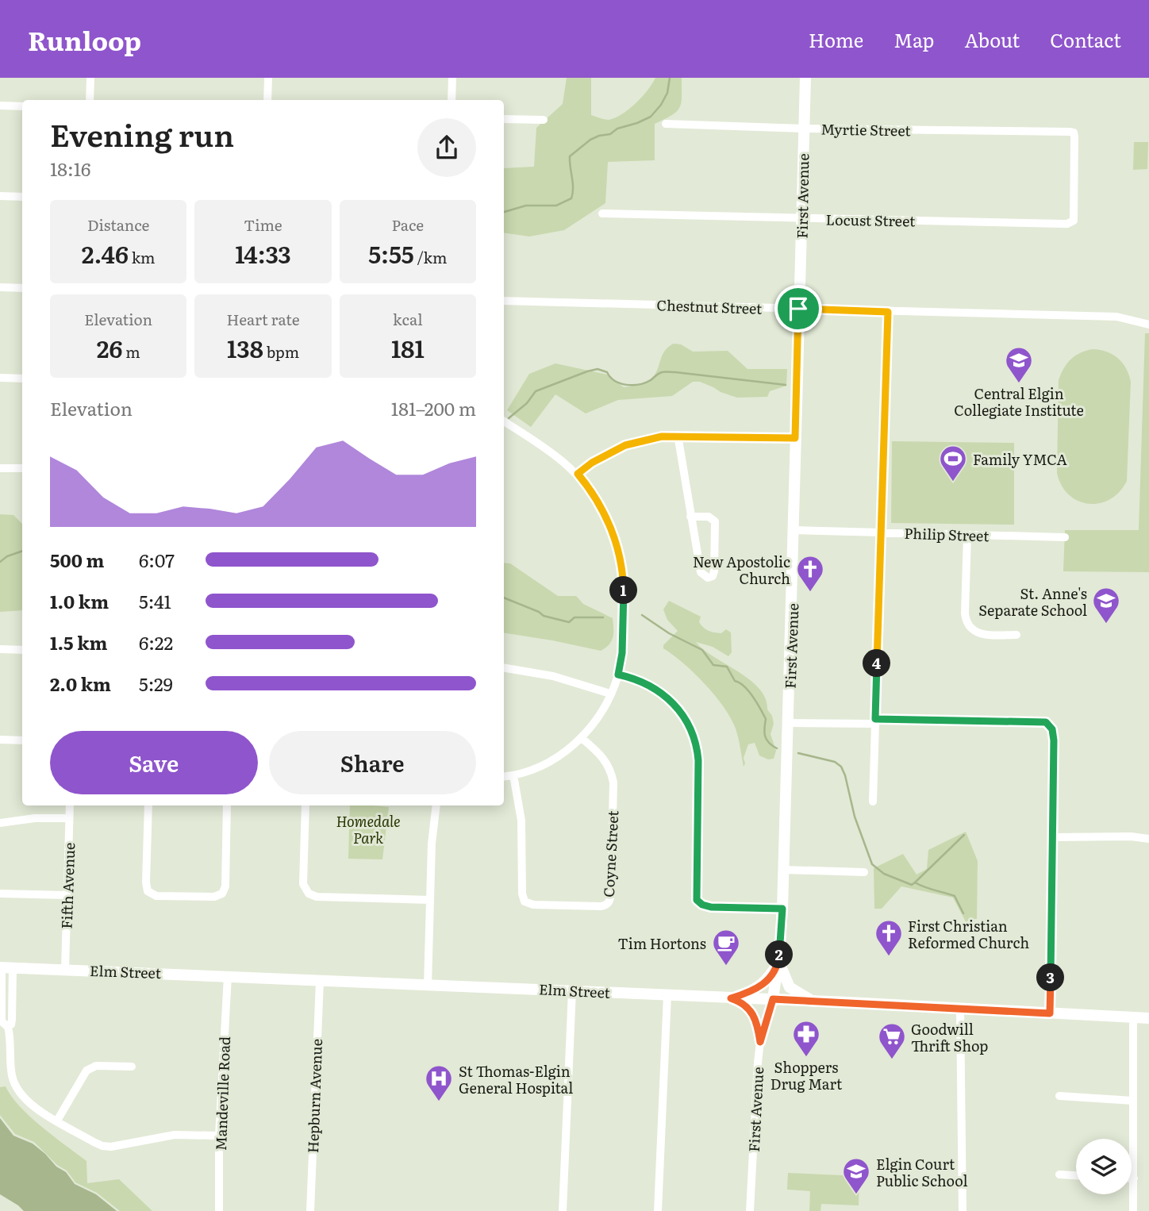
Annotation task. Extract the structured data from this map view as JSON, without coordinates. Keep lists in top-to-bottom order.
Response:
{
  "streets": {
    "main road": ["First Avenue", "Elm Street"],
    "street": [
      "Myrtie Street",
      "Locust Street",
      "Chestnut Street",
      "Philip Street",
      "Coyne Street",
      "Fifth Avenue",
      "Mandeville Road",
      "Hepburn Avenue"
    ]
  },
  "crossings": [
    ["Myrtie Street", "First Avenue"],
    ["Myrtie Street", "Locust Street"],
    ["First Avenue", "Locust Street"],
    ["First Avenue", "Chestnut Street"],
    ["First Avenue", "Philip Street"],
    ["First Avenue", "Elm Street"],
    ["Fifth Avenue", "Elm Street"],
    ["Elm Street", "Mandeville Road"],
    ["Elm Street", "Hepburn Avenue"]
  ],
  "parks": ["Homedale Park"],
  "places": {
    "school or university": ["Central Elgin Collegiate Institute", "St. Anne's Separate School", "Elgin Court Public School"],
    "sports": ["Family YMCA"],
    "church": ["New Apostolic Church", "First Christian Reformed Church"],
    "cafe": ["Tim Hortons"],
    "pharmacy": ["Shoppers Drug Mart"],
    "supermarket": ["Goodwill Thrift Shop"],
    "hospital": ["St Thomas-Elgin General Hospital"]
  },
  "page": {
    "header": "Runloop",
    "nav": [
      "Home",
      "Map",
      "About",
      "Contact"
    ],
    "heading": ["Evening run", "18:16"],
    "stats": [
      ["Distance", "2.46 km"],
      ["Time", "14:33"],
      ["Pace", "5:55 /km"],
      ["Elevation", "26 m"],
      ["Heart rate", "138 bpm"],
      ["kcal", "181"]
    ],
    "chart": ["Elevation", "181–200 m"],
    "list": [
      {
        "name": "500 m",
        "note": "6:07"
      },
      {
        "name": "1.0 km",
        "note": "5:41"
      },
      {
        "name": "1.5 km",
        "note": "6:22"
      },
      {
        "name": "2.0 km",
        "note": "5:29"
      }
    ],
    "pins": [
      "1",
      "4",
      "2",
      "3"
    ],
    "buttons": ["Save", "Share"]
  }
}
